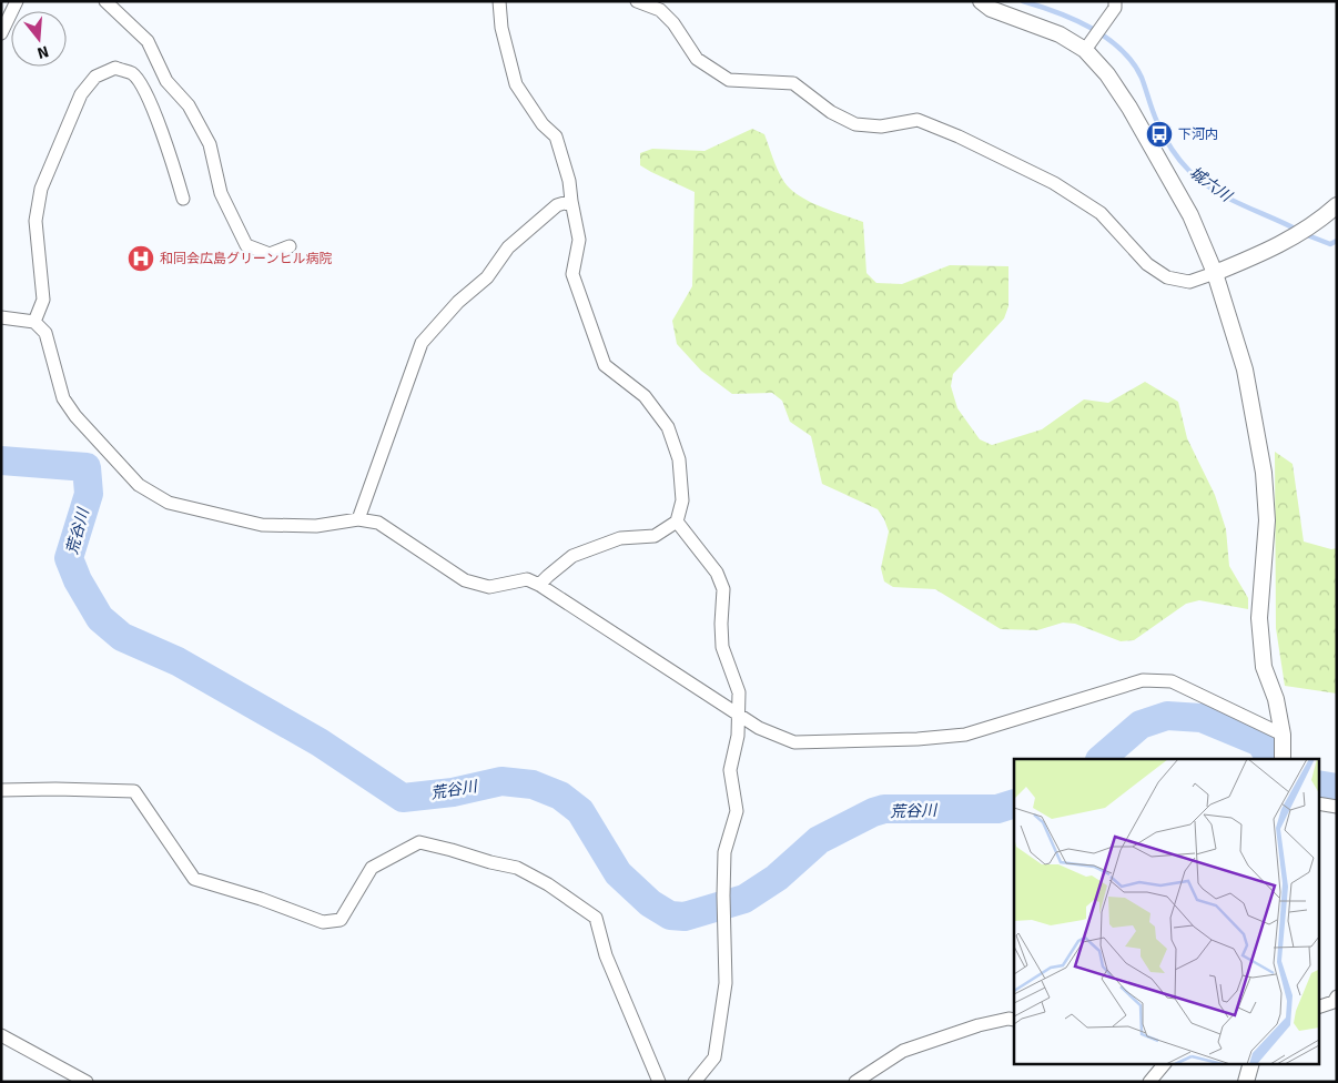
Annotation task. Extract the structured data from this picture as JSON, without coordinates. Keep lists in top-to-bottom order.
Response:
{
  "water": ["城六川", "荒谷川"],
  "places": {
    "bus stop": ["下河内"],
    "hospital": ["和同会広島グリーンヒル病院"]
  },
  "north": "bottom"
}
